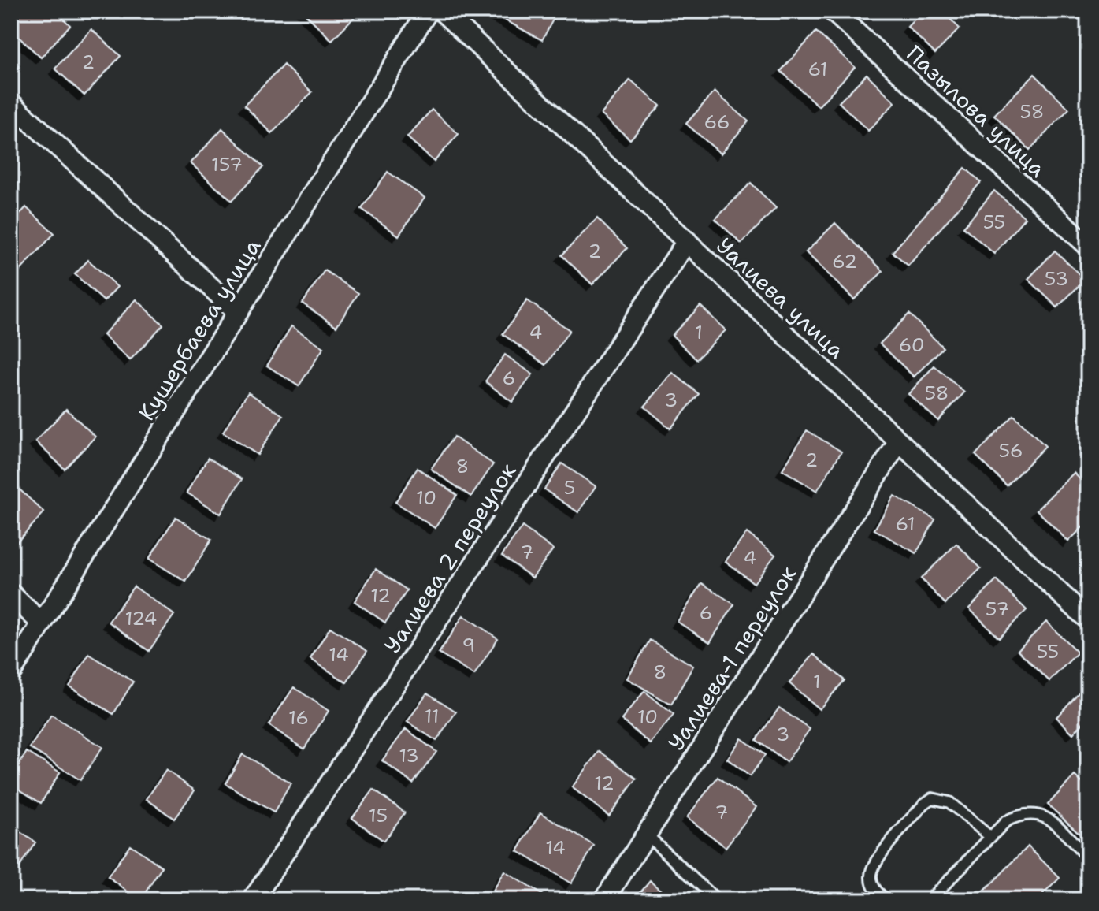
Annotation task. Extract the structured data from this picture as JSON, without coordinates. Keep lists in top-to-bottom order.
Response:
{
  "streets": {
    "street": [
      "Пазылова улица",
      "Уалиева улица",
      "Кушербаева улица",
      "Уалиева 2 переулок",
      "Уалиева-1 переулок"
    ]
  },
  "crossings": [
    ["Уалиева улица", "Уалиева 2 переулок"],
    ["Уалиева улица", "Уалиева-1 переулок"]
  ],
  "house_numbers": [
    "2",
    "61",
    "58",
    "66",
    "157",
    "55",
    "2",
    "62",
    "53",
    "4",
    "1",
    "60",
    "6",
    "58",
    "3",
    "56",
    "2",
    "8",
    "5",
    "10",
    "61",
    "7",
    "4",
    "12",
    "57",
    "6",
    "124",
    "9",
    "55",
    "14",
    "8",
    "1",
    "11",
    "10",
    "16",
    "3",
    "13",
    "12",
    "7",
    "15",
    "14"
  ]
}
